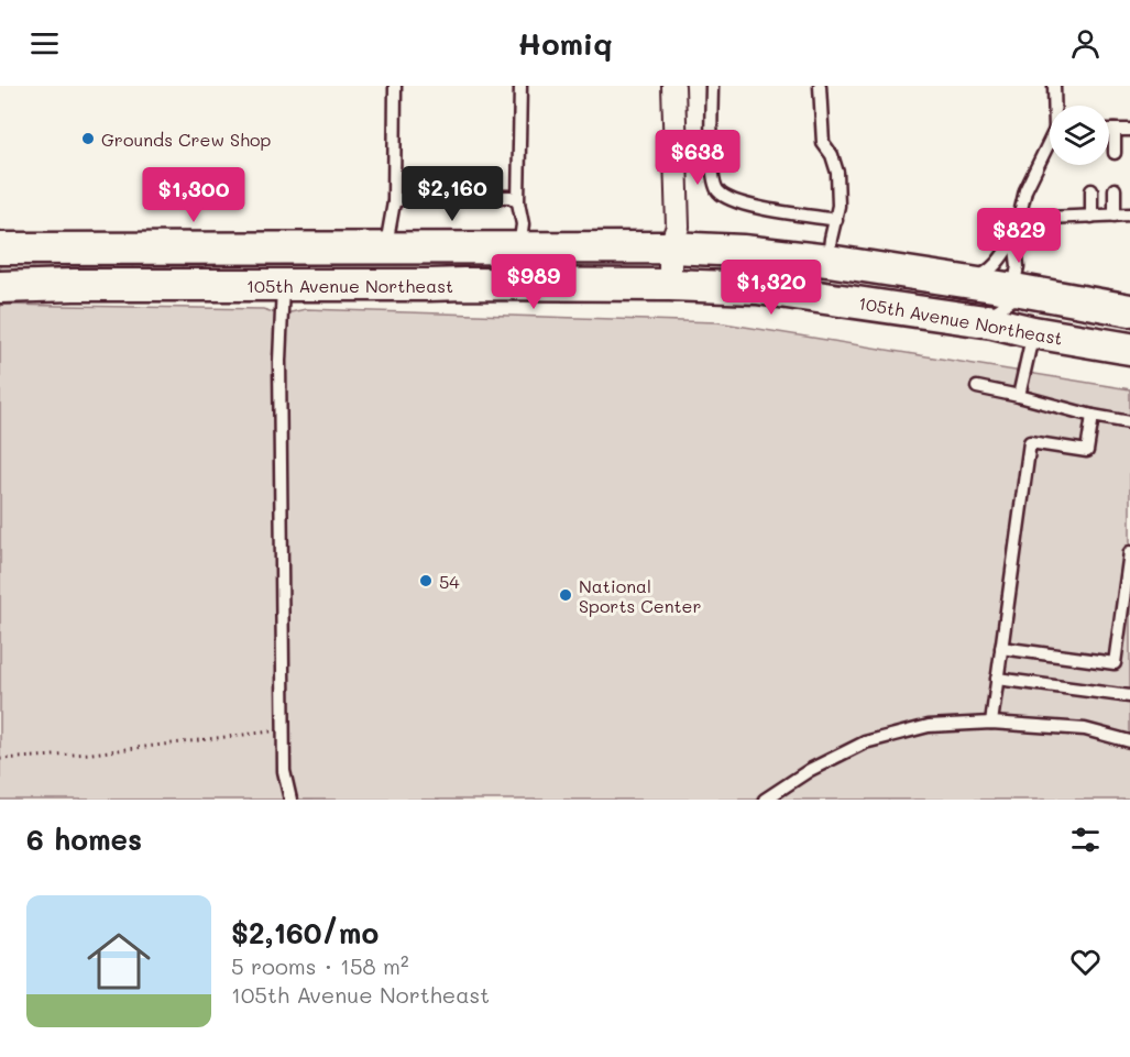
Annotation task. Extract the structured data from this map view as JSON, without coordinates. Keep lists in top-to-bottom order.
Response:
{
  "streets": {
    "street": ["105th Avenue Northeast"]
  },
  "places": ["Grounds Crew Shop", "54", "National Sports Center"],
  "page": {
    "header": "Homiq",
    "price": [
      "$638",
      "$2,160",
      "$1,300",
      "$829",
      "$989",
      "$1,320"
    ],
    "heading": "6 homes",
    "list": [
      {
        "name": "$2,160/mo",
        "note": "5 rooms · 158 m² · 105th Avenue Northeast"
      }
    ]
  }
}
